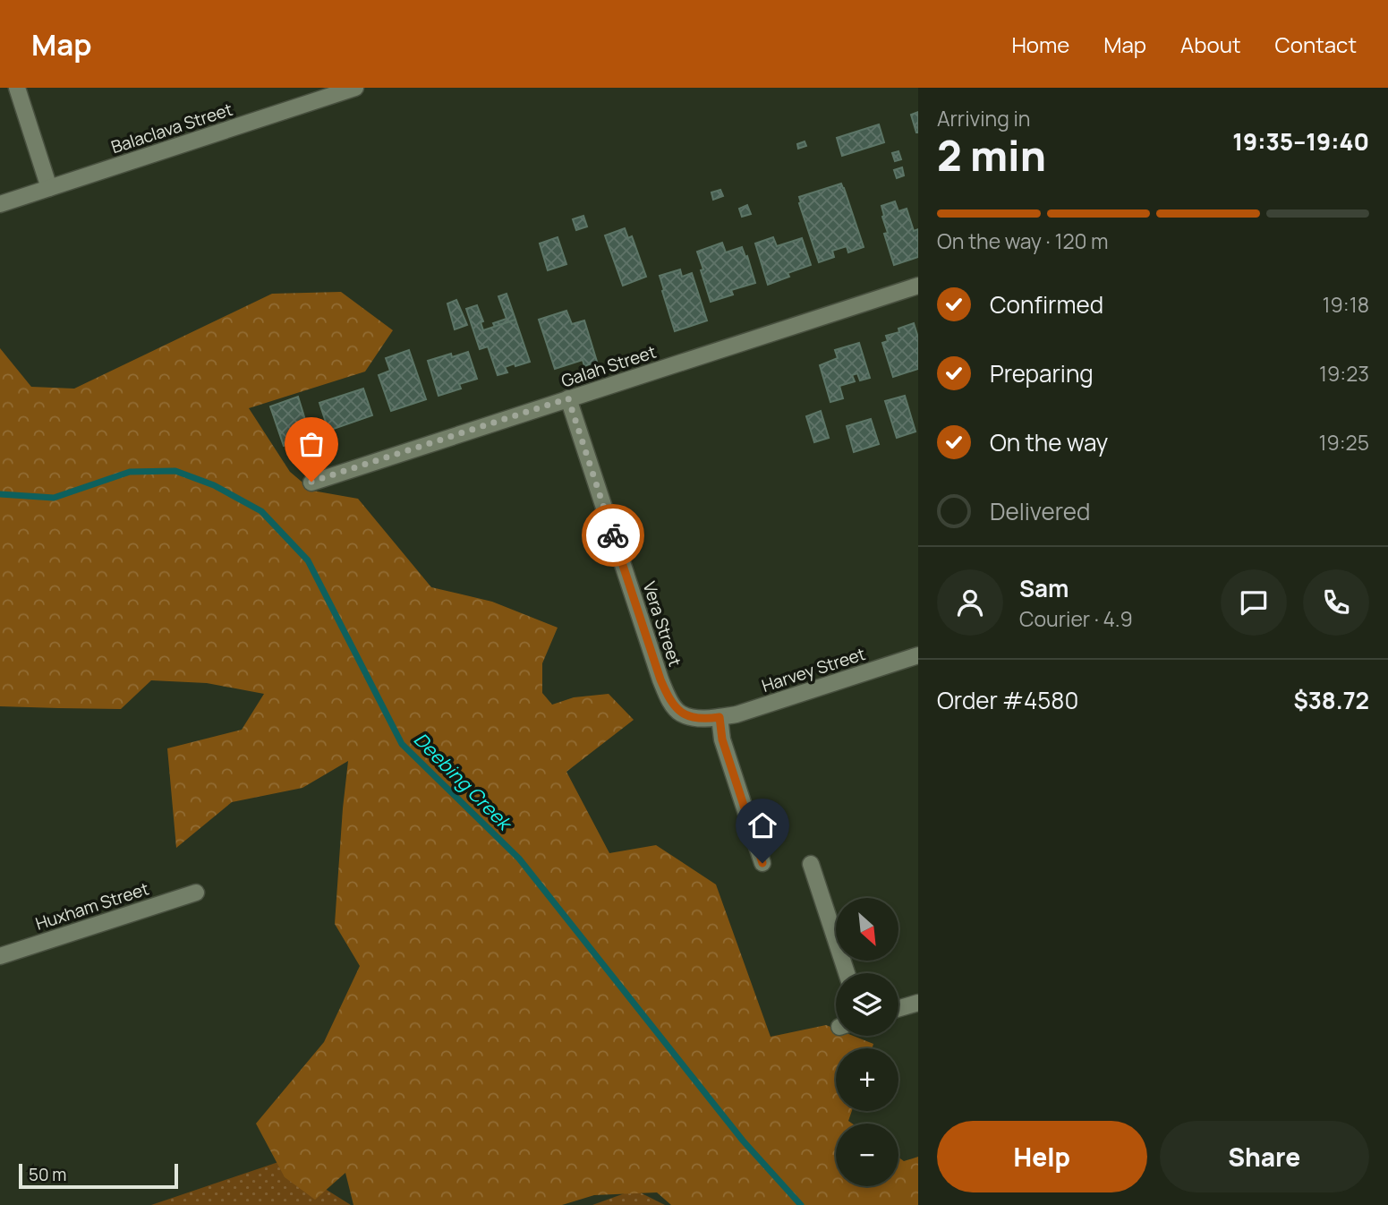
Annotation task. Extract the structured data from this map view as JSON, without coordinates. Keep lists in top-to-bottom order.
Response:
{
  "streets": {
    "street": [
      "Balaclava Street",
      "Galah Street",
      "Vera Street",
      "Harvey Street",
      "Huxham Street"
    ]
  },
  "crossings": [
    ["Galah Street", "Vera Street"],
    ["Vera Street", "Harvey Street"]
  ],
  "water": ["Deebing Creek"],
  "scale_bar": "50 m",
  "north": "bottom right",
  "page": {
    "header": "Map",
    "nav": [
      "Home",
      "Map",
      "About",
      "Contact"
    ],
    "heading": ["2 min", "Arriving in", "19:35–19:40"],
    "panel": [
      "Sam",
      "Courier · 4.9",
      "Order #4580",
      "$38.72"
    ],
    "bar": "On the way · 120 m",
    "list": [
      ["Confirmed", "19:18"],
      ["Preparing", "19:23"],
      ["On the way", "19:25"],
      "Delivered"
    ],
    "map_buttons": ["+", "−"],
    "buttons": ["Help", "Share"],
    "scale": "50 m"
  }
}
